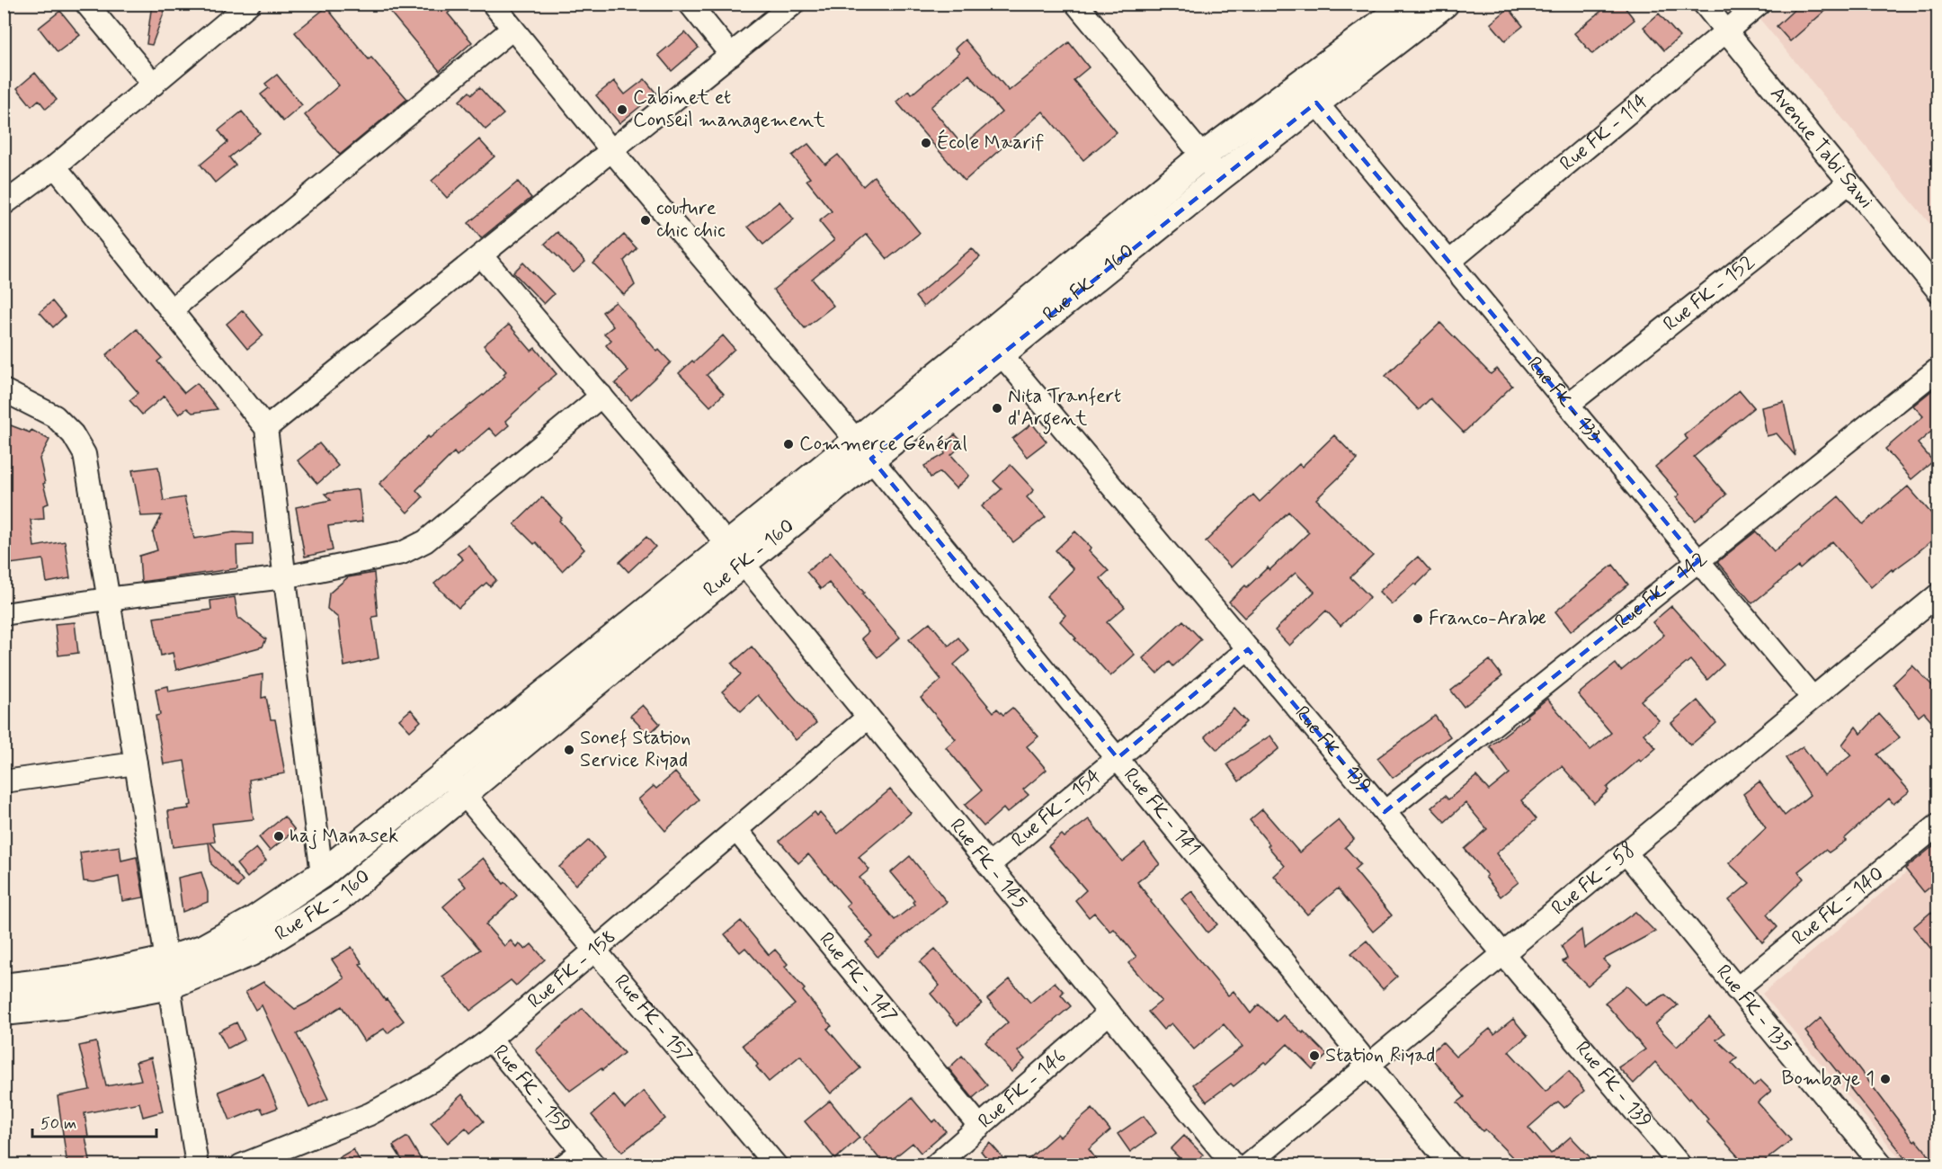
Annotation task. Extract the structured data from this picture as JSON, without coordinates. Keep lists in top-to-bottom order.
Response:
{
  "streets": {
    "main road": ["Rue FK - 160"],
    "street": [
      "Rue FK - 114",
      "Avenue Tabi Sawi",
      "Rue FK - 152",
      "Rue FK - 133",
      "Rue FK - 142",
      "Rue FK - 139",
      "Rue FK - 154",
      "Rue FK - 141",
      "Rue FK - 145",
      "Rue FK - 58",
      "Rue FK - 140",
      "Rue FK - 158",
      "Rue FK - 147",
      "Rue FK - 135",
      "Rue FK - 157",
      "Rue FK - 146",
      "Rue FK - 159"
    ]
  },
  "crossings": [
    ["Rue FK - 114", "Avenue Tabi Sawi"],
    ["Rue FK - 114", "Rue FK - 133"],
    ["Avenue Tabi Sawi", "Rue FK - 152"],
    ["Rue FK - 160", "Rue FK - 133"],
    ["Rue FK - 160", "Rue FK - 139"],
    ["Rue FK - 160", "Rue FK - 141"],
    ["Rue FK - 160", "Rue FK - 145"],
    ["Rue FK - 160", "Rue FK - 157"],
    ["Rue FK - 152", "Rue FK - 133"],
    ["Rue FK - 133", "Rue FK - 142"],
    ["Rue FK - 133", "Rue FK - 58"],
    ["Rue FK - 142", "Rue FK - 139"],
    ["Rue FK - 139", "Rue FK - 154"],
    ["Rue FK - 139", "Rue FK - 58"],
    ["Rue FK - 154", "Rue FK - 141"],
    ["Rue FK - 154", "Rue FK - 145"],
    ["Rue FK - 141", "Rue FK - 58"],
    ["Rue FK - 145", "Rue FK - 158"],
    ["Rue FK - 145", "Rue FK - 146"],
    ["Rue FK - 58", "Rue FK - 135"],
    ["Rue FK - 140", "Rue FK - 135"],
    ["Rue FK - 158", "Rue FK - 147"],
    ["Rue FK - 158", "Rue FK - 157"],
    ["Rue FK - 158", "Rue FK - 159"],
    ["Rue FK - 147", "Rue FK - 146"]
  ],
  "places": [
    "Cabinet et Conseil management",
    "École Maarif",
    "couture chic chic",
    "Nita Tranfert d'Argent",
    "Commerce Général",
    "Franco-Arabe",
    "Sonef Station Service Riyad",
    "haj Manasek",
    "Station Riyad",
    "Bombaye 1"
  ],
  "scale_bar": "50 m"
}
